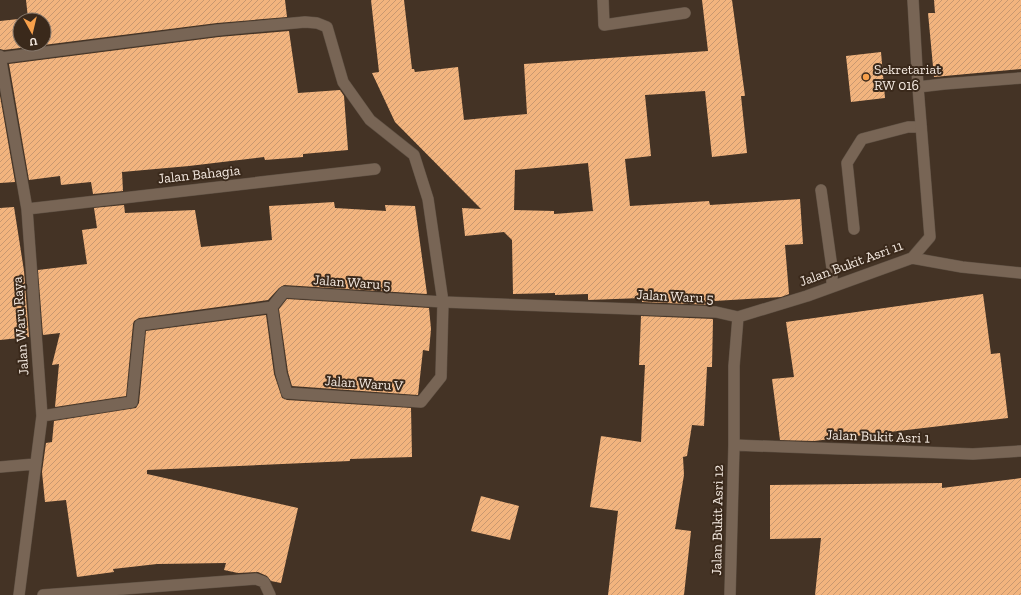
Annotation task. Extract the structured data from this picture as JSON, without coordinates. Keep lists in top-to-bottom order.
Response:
{
  "streets": {
    "street": [
      "Jalan Bahagia",
      "Jalan Bukit Asri 11",
      "Jalan Waru 5",
      "Jalan Waru Raya",
      "Jalan Waru V",
      "Jalan Bukit Asri 1",
      "Jalan Bukit Asri 12"
    ]
  },
  "crossings": [
    ["Jalan Bahagia", "Jalan Waru Raya"],
    ["Jalan Bukit Asri 11", "Jalan Waru 5"],
    ["Jalan Waru 5", "Jalan Waru V"],
    ["Jalan Bukit Asri 1", "Jalan Bukit Asri 12"]
  ],
  "places": ["Sekretariat RW 016"],
  "north": "bottom"
}
